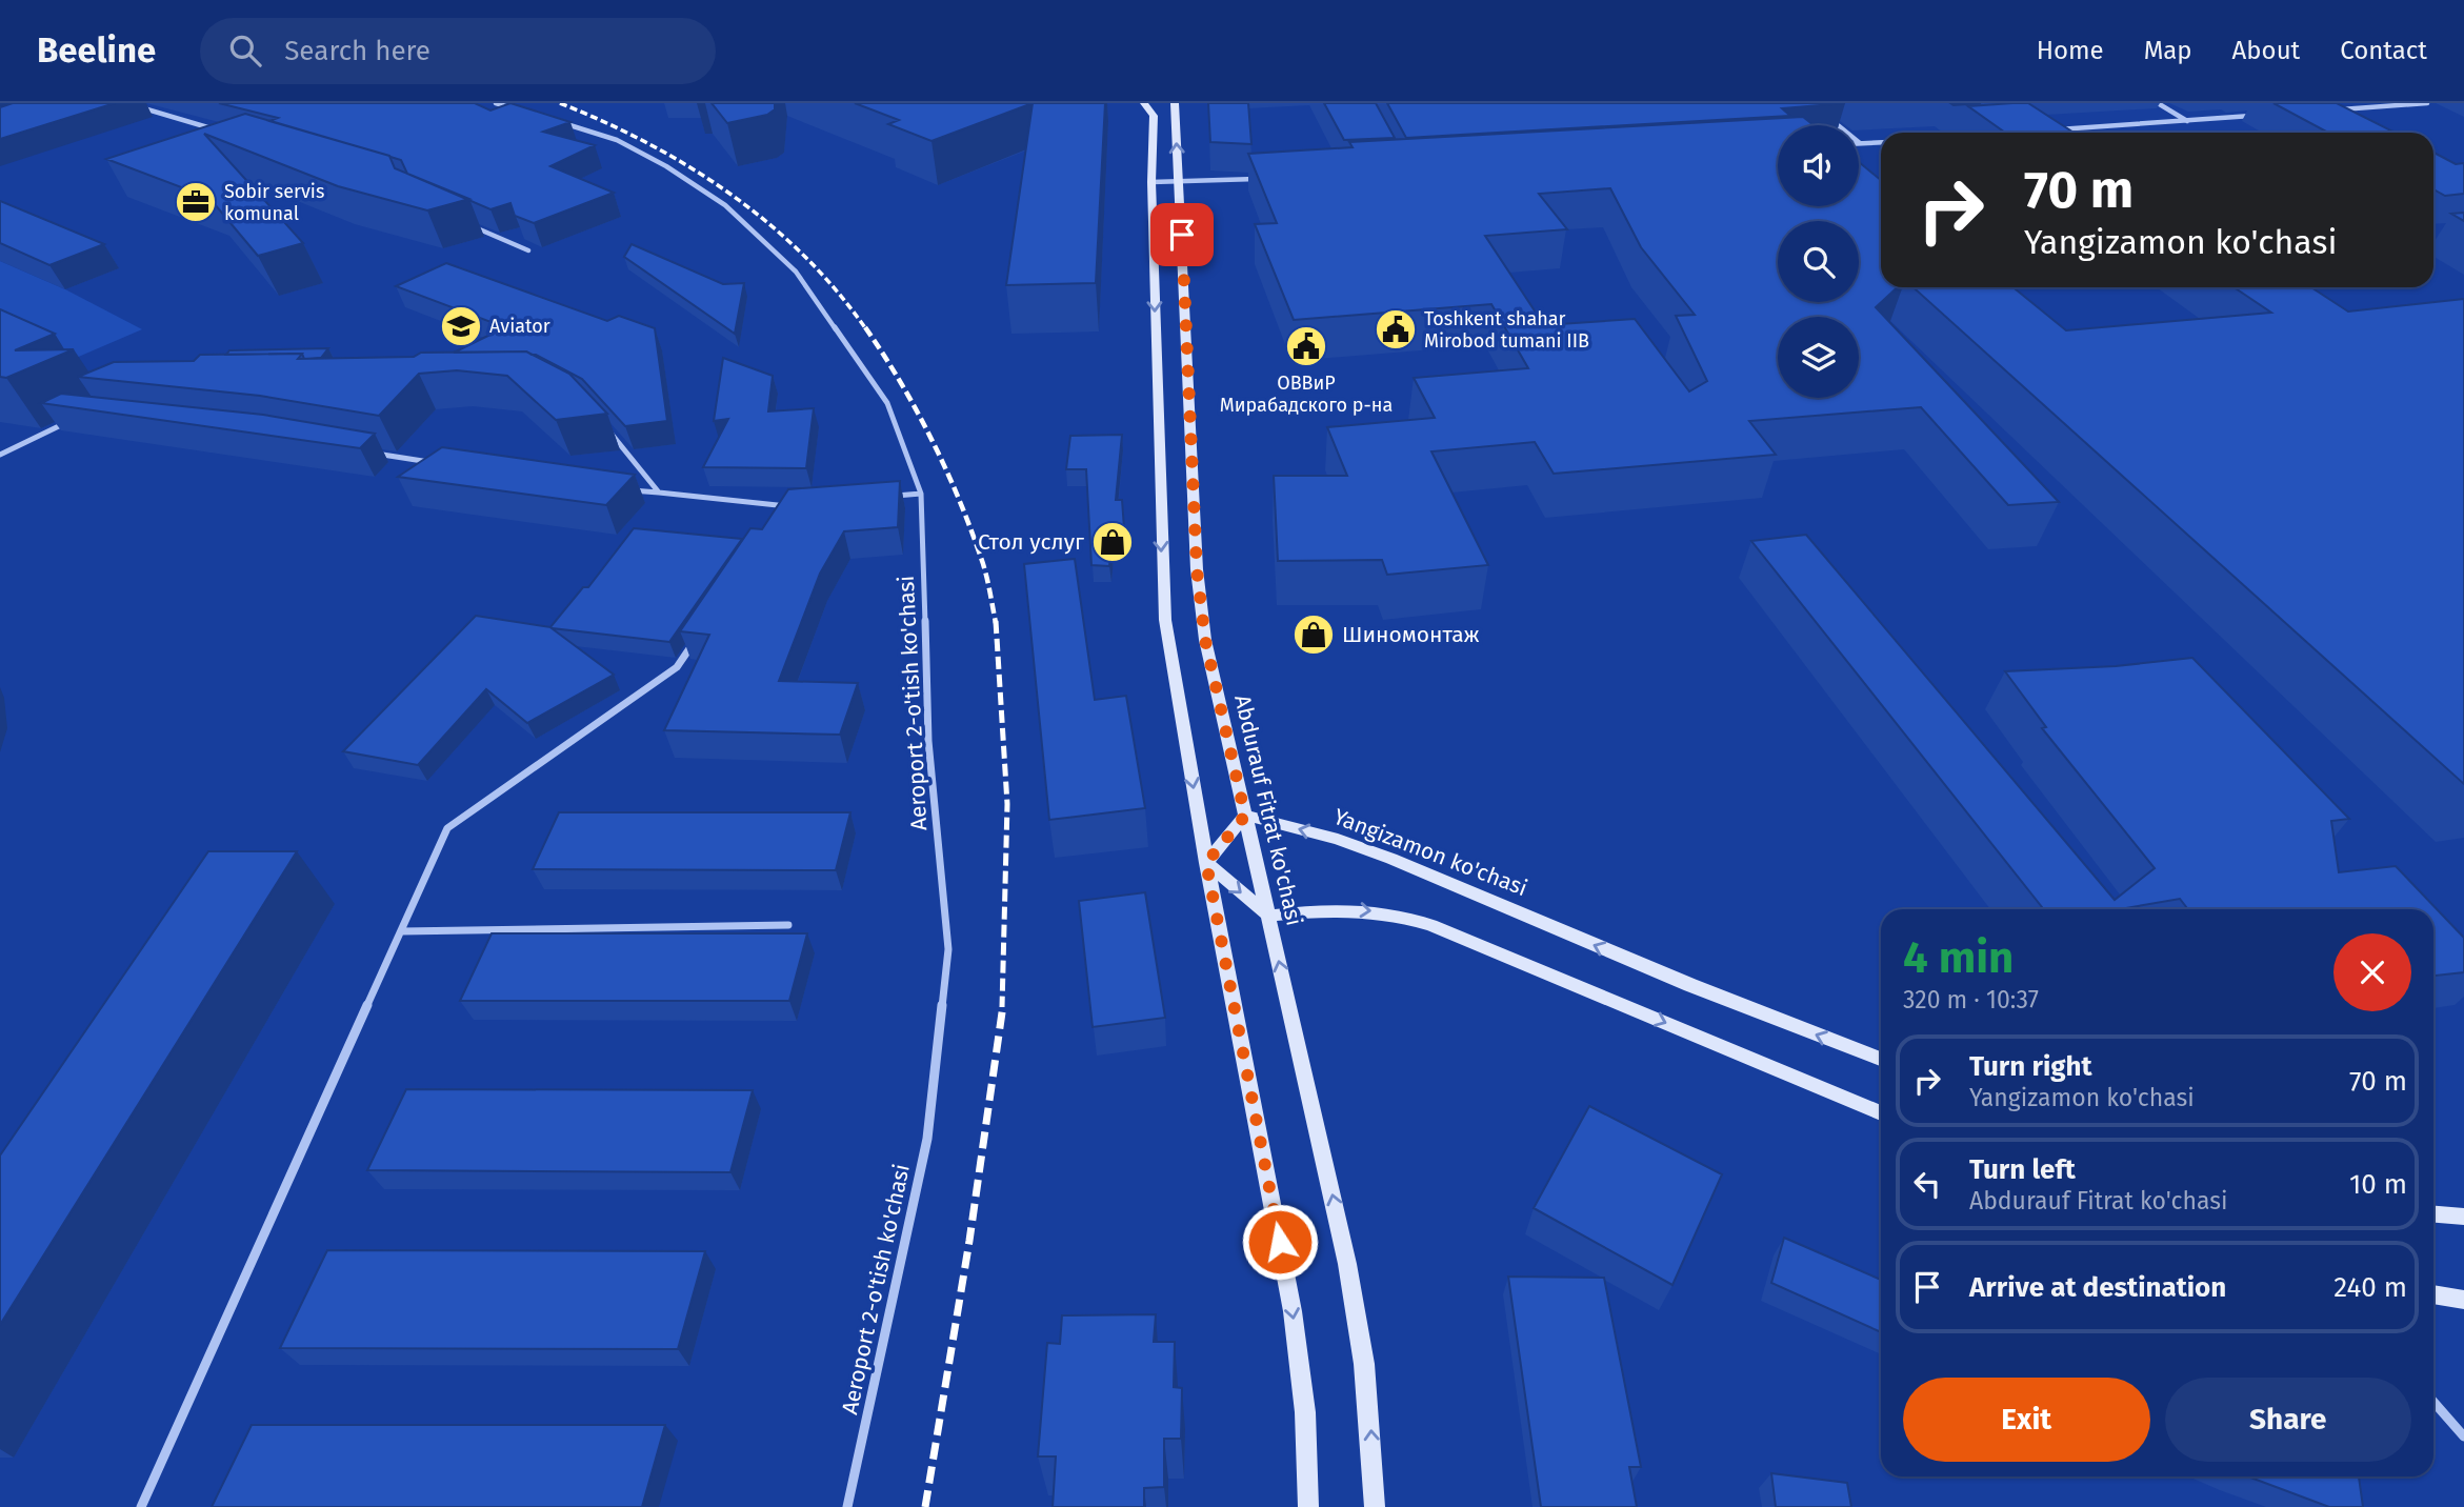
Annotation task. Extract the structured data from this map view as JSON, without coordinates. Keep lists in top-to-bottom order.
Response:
{
  "streets": {
    "main road": ["Abdurauf Fitrat ko'chasi", "Yangizamon ko'chasi"],
    "street": ["Aeroport 2-o'tish ko'chasi"]
  },
  "crossings": [
    ["Abdurauf Fitrat ko'chasi", "Yangizamon ko'chasi"]
  ],
  "places": {
    "office": ["Sobir servis komunal"],
    "school or university": ["Aviator"],
    "public building": ["Toshkent shahar Mirobod tumani IIB", "ОВВиР Мирабадского р-на"],
    "shop": ["Стол услуг", "Шиномонтаж"]
  },
  "page": {
    "header": "Beeline",
    "search": "Search here",
    "nav": [
      "Home",
      "Map",
      "About",
      "Contact"
    ],
    "turn": ["70 m", "Yangizamon ko'chasi"],
    "heading": ["4 min", "320 m · 10:37"],
    "list": [
      {
        "name": "Turn right",
        "note": "Yangizamon ko'chasi",
        "value": "70 m"
      },
      {
        "name": "Turn left",
        "note": "Abdurauf Fitrat ko'chasi",
        "value": "10 m"
      },
      {
        "name": "Arrive at destination",
        "value": "240 m"
      }
    ],
    "buttons": ["Exit", "Share"]
  }
}
